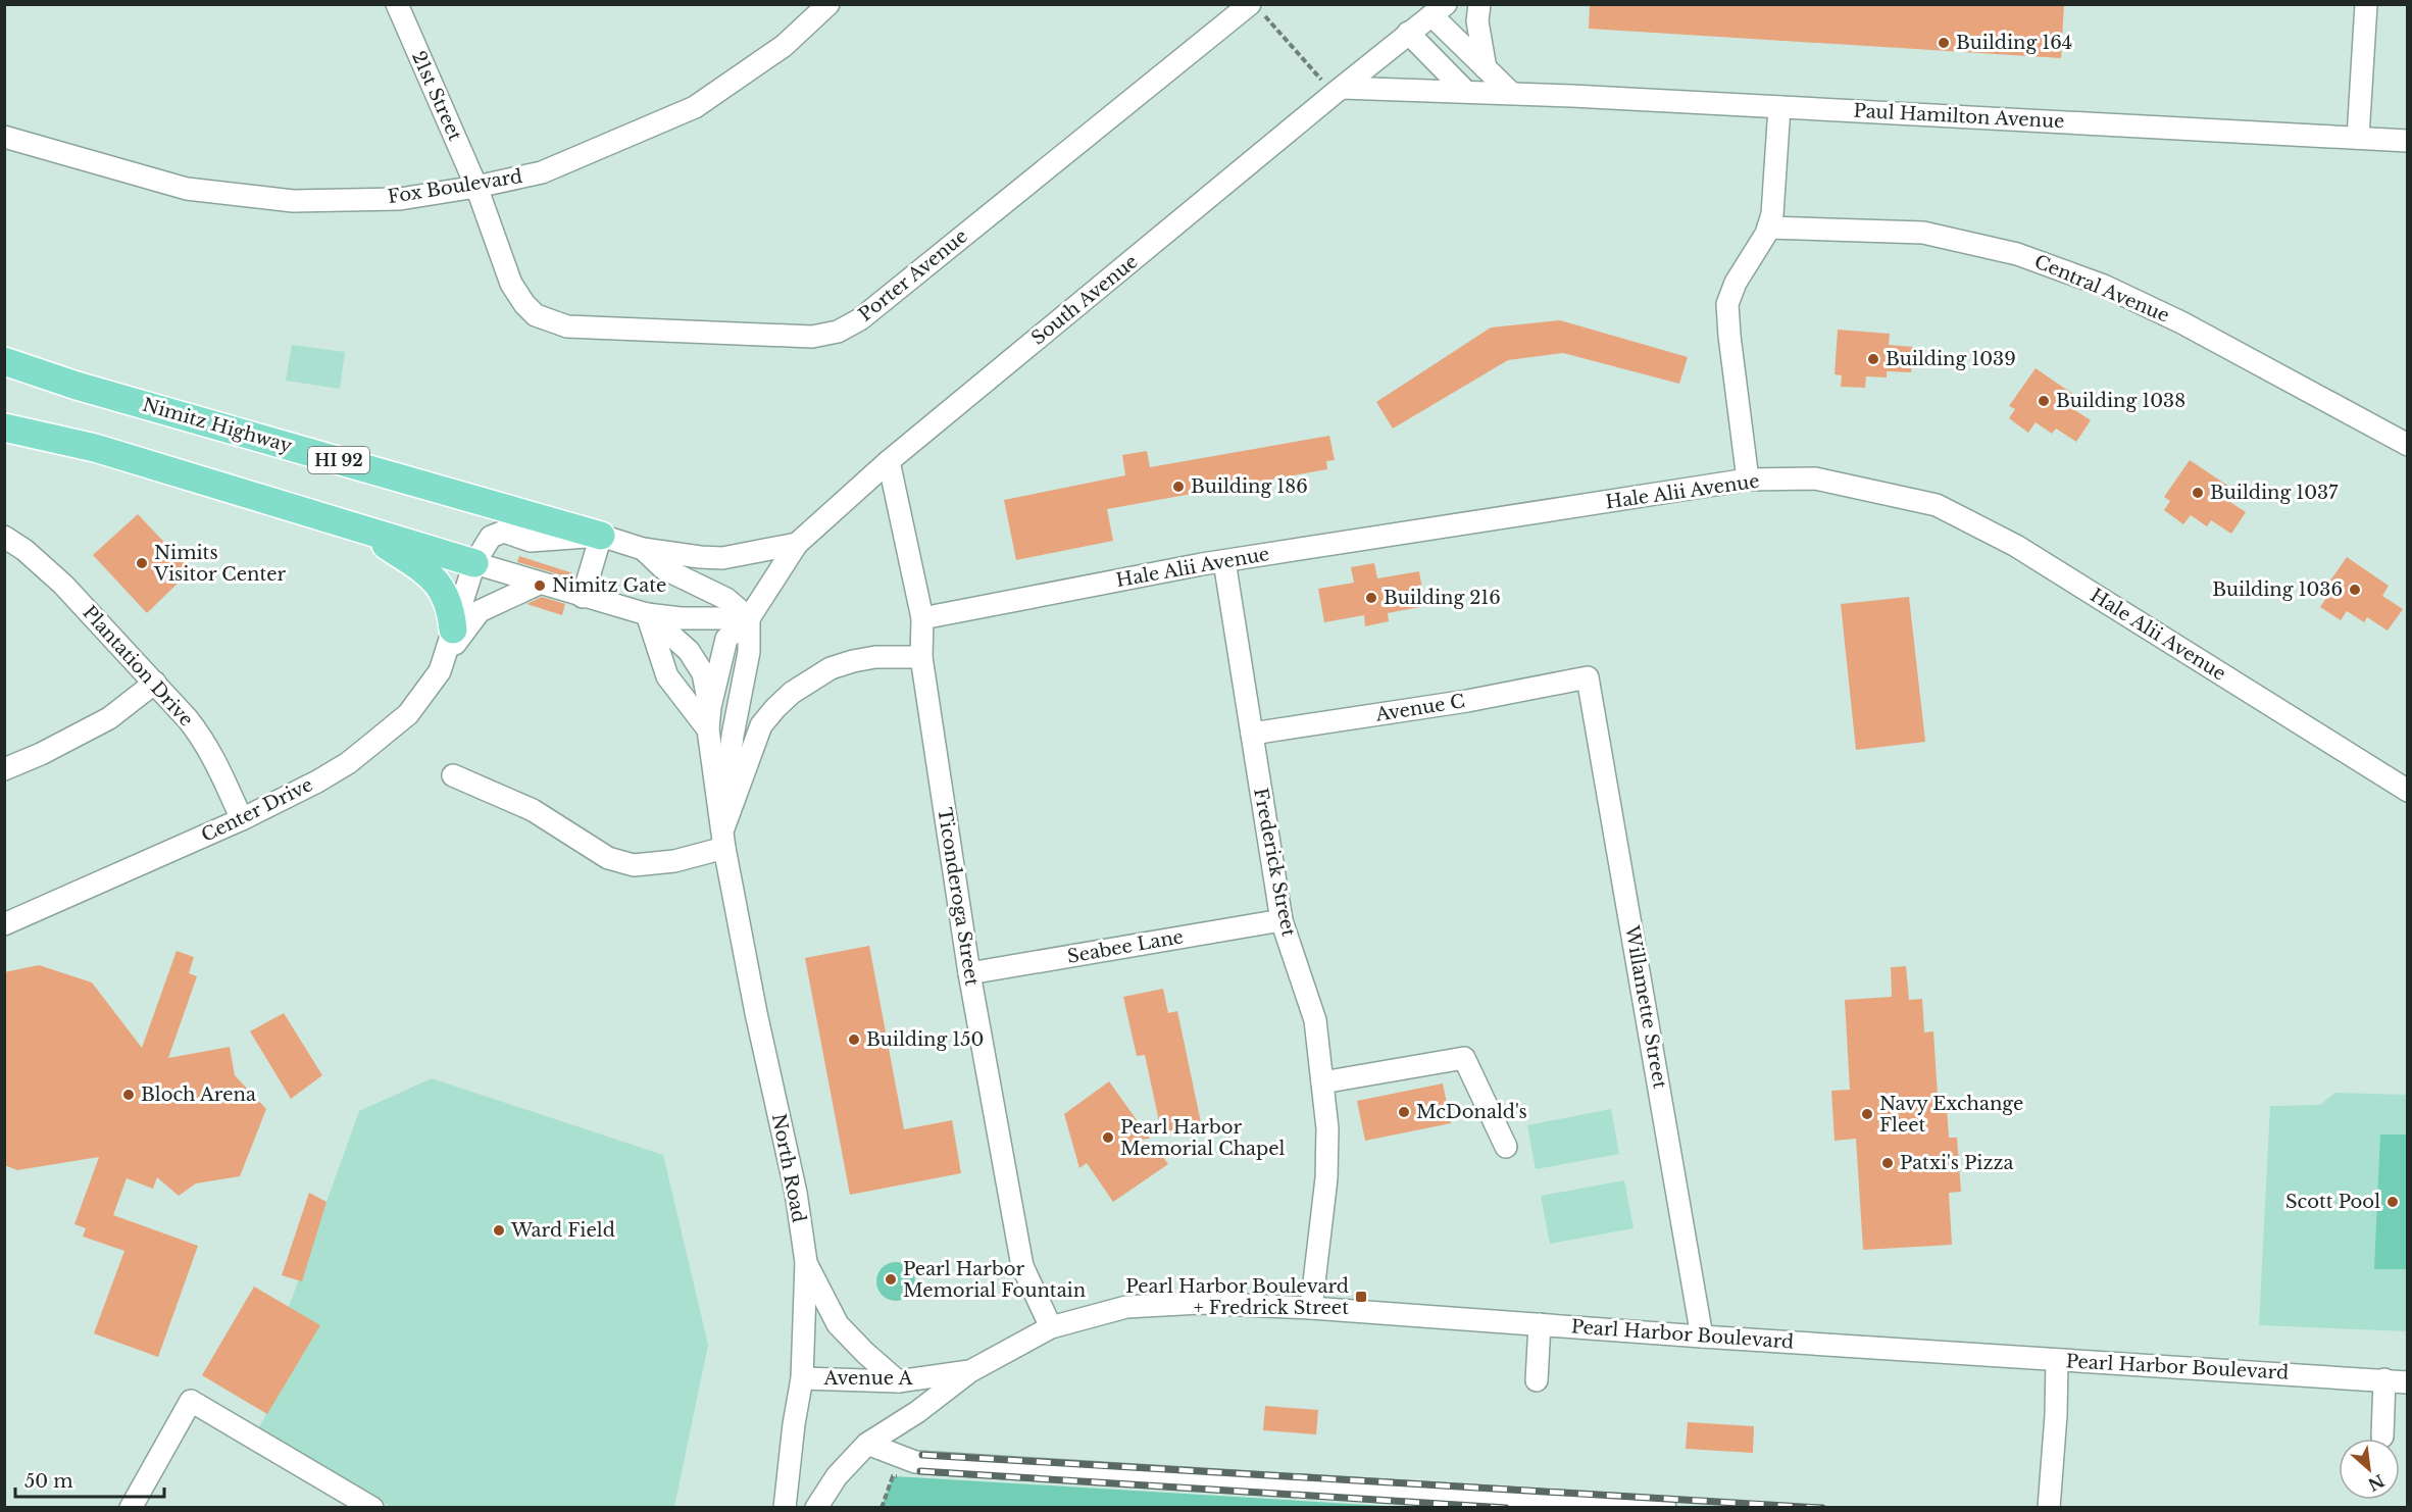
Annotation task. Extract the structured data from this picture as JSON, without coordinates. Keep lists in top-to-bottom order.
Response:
{
  "streets": {
    "main road": ["Nimitz Highway", "HI 92"],
    "street": [
      "21st Street",
      "Paul Hamilton Avenue",
      "Fox Boulevard",
      "Porter Avenue",
      "Central Avenue",
      "South Avenue",
      "Hale Alii Avenue",
      "Plantation Drive",
      "Avenue C",
      "Center Drive",
      "Frederick Street",
      "Ticonderoga Street",
      "Seabee Lane",
      "Willamette Street",
      "North Road",
      "Pearl Harbor Boulevard",
      "Avenue A"
    ]
  },
  "crossings": [
    ["21st Street", "Fox Boulevard"],
    ["21st Street", "Porter Avenue"],
    ["Paul Hamilton Avenue", "South Avenue"],
    ["Fox Boulevard", "Porter Avenue"],
    ["South Avenue", "Nimitz Highway"],
    ["South Avenue", "Ticonderoga Street"],
    ["South Avenue", "North Road"],
    ["Nimitz Highway", "Center Drive"],
    ["Hale Alii Avenue", "Frederick Street"],
    ["Hale Alii Avenue", "Ticonderoga Street"],
    ["Plantation Drive", "Center Drive"],
    ["Avenue C", "Frederick Street"],
    ["Avenue C", "Willamette Street"],
    ["Frederick Street", "Seabee Lane"],
    ["Frederick Street", "Pearl Harbor Boulevard"],
    ["Ticonderoga Street", "Seabee Lane"],
    ["Ticonderoga Street", "Pearl Harbor Boulevard"],
    ["Willamette Street", "Pearl Harbor Boulevard"],
    ["North Road", "Avenue A"],
    ["Pearl Harbor Boulevard", "Avenue A"]
  ],
  "places": {
    "other": [
      "Building 164",
      "Building 1039",
      "Building 1038",
      "Building 186",
      "Building 1037",
      "Nimits Visitor Center",
      "Nimitz Gate",
      "Building 1036",
      "Building 216",
      "Building 150",
      "Bloch Arena",
      "McDonald's",
      "Navy Exchange Fleet",
      "Pearl Harbor Memorial Chapel",
      "Patxi's Pizza",
      "Scott Pool",
      "Ward Field",
      "Pearl Harbor Memorial Fountain"
    ],
    "transit": ["Pearl Harbor Boulevard + Fredrick Street"]
  },
  "scale_bar": "50 m",
  "north": "bottom right"
}
